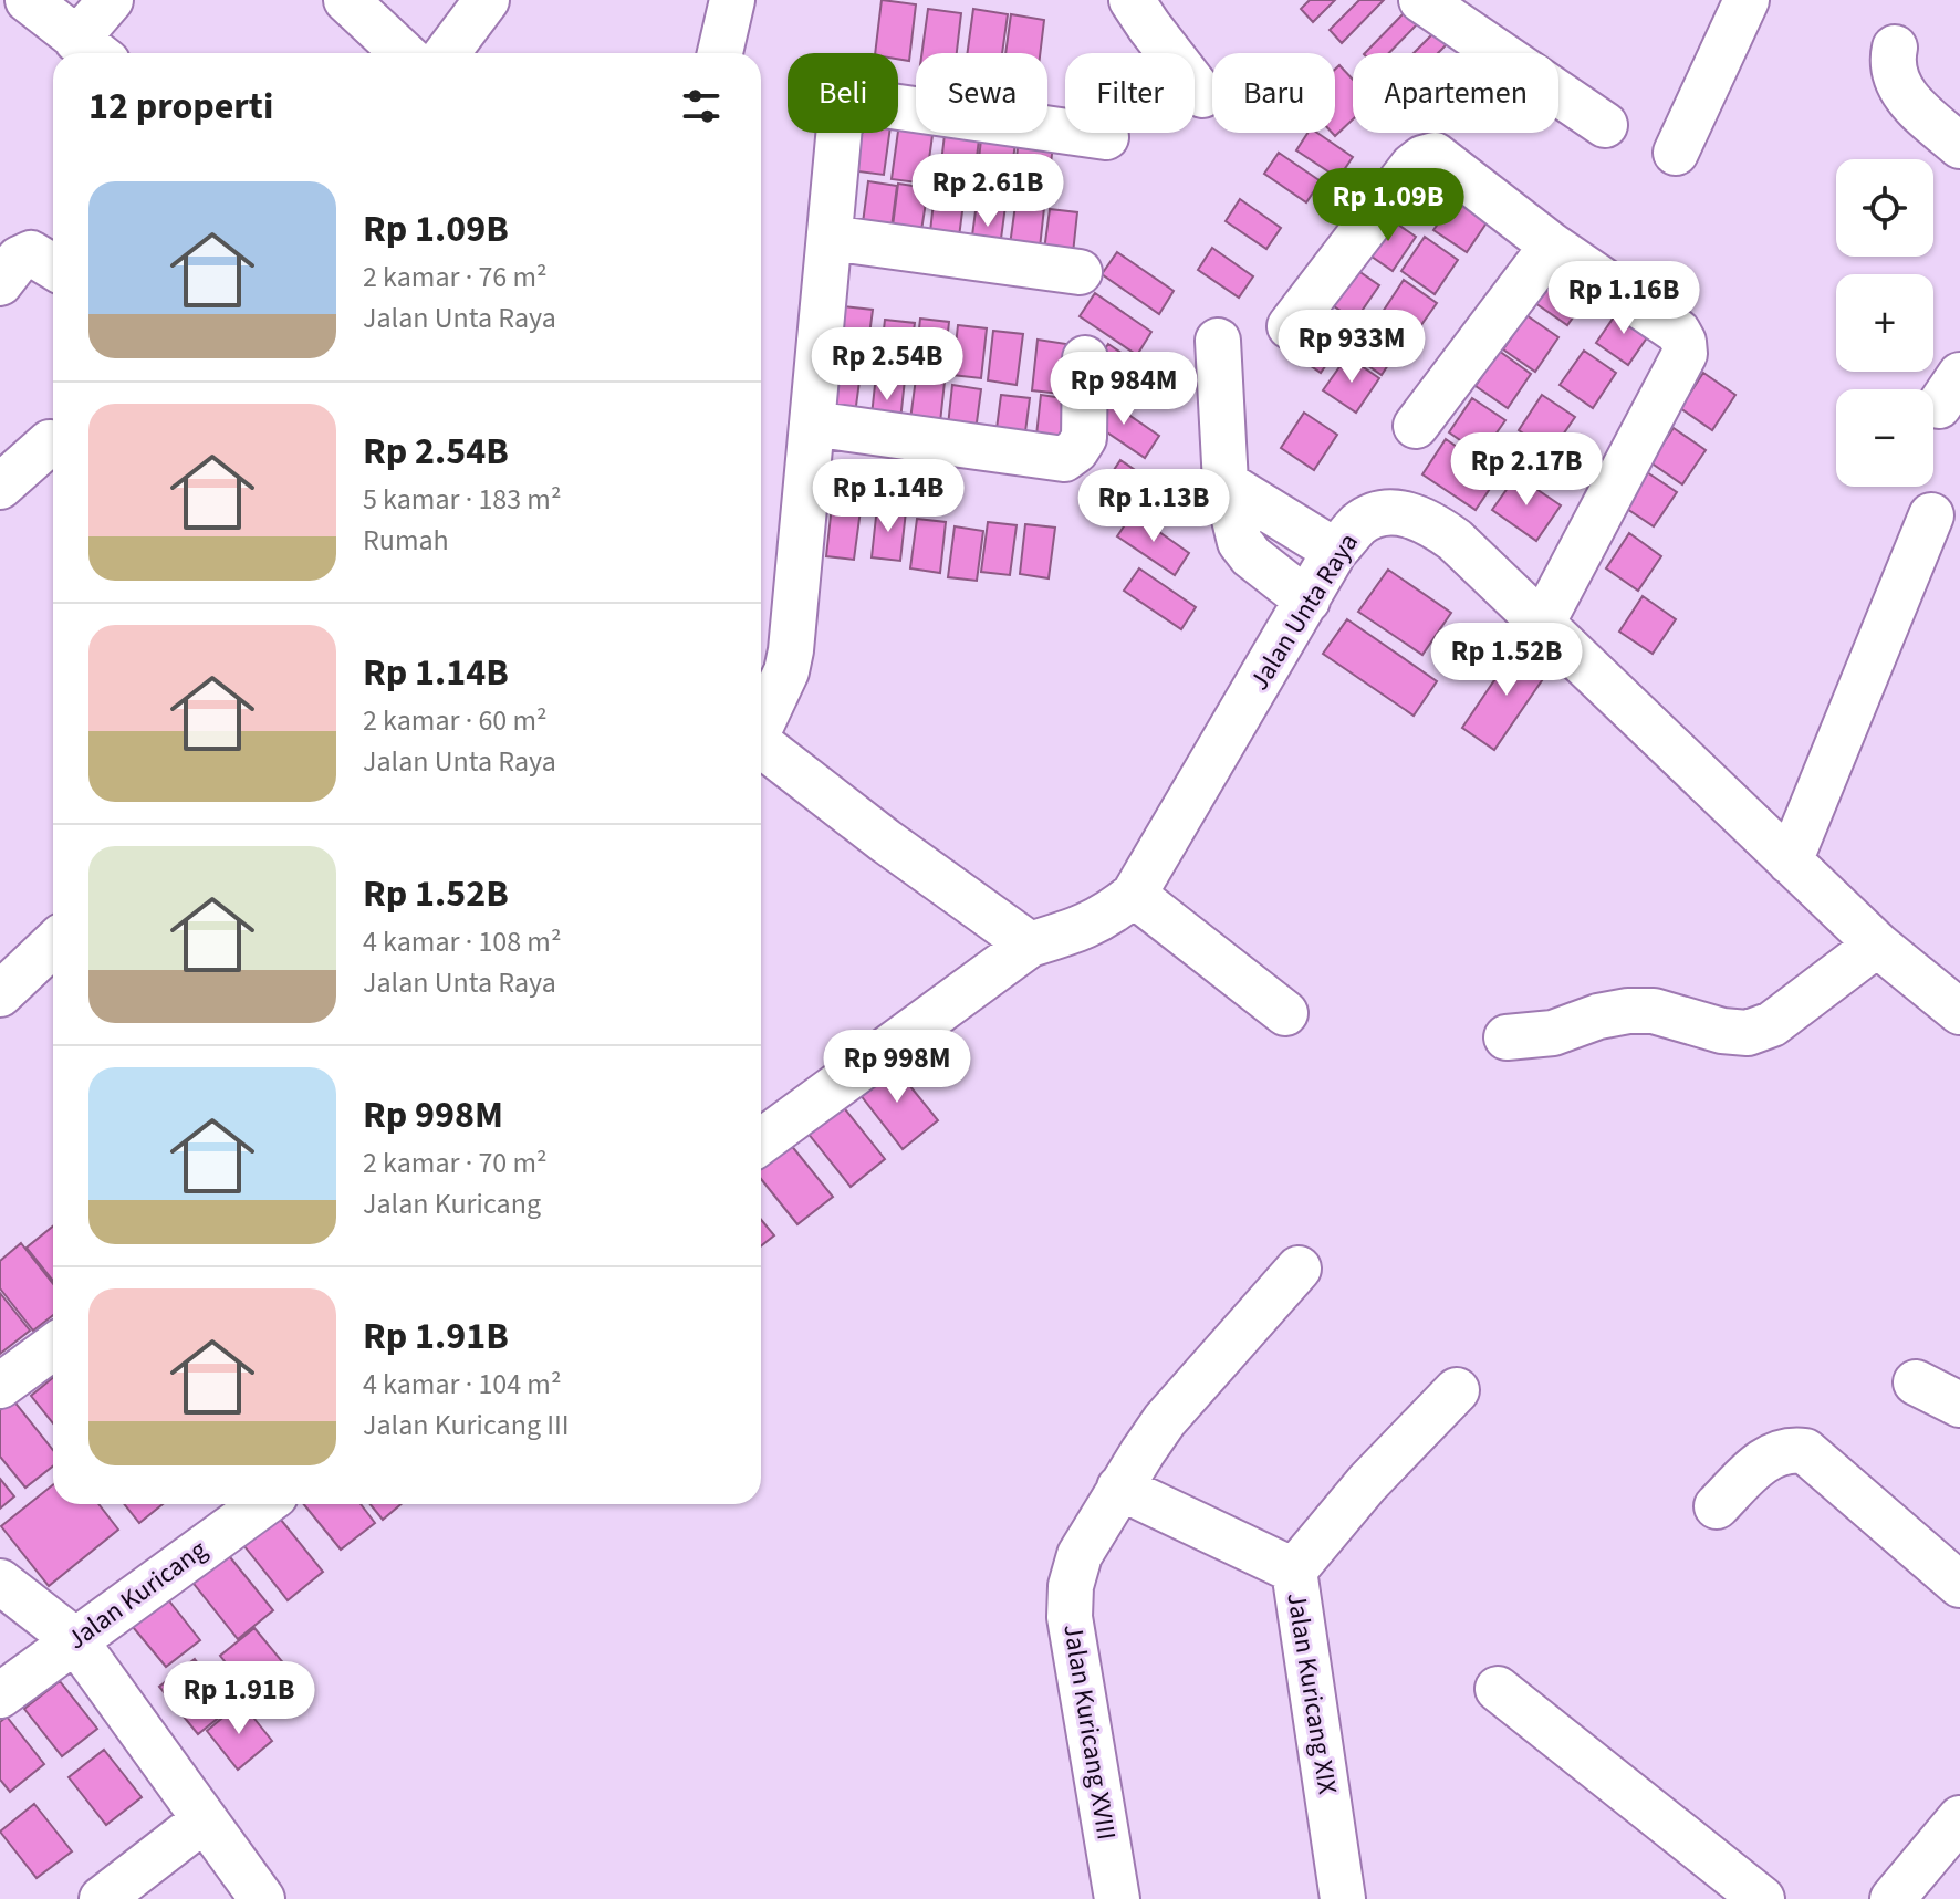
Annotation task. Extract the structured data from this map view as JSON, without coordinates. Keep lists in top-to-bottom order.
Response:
{
  "streets": {
    "street": [
      "Jalan Unta Raya",
      "Jalan Kuricang",
      "Jalan Kuricang XIX",
      "Jalan Kuricang XVIII"
    ]
  },
  "page": {
    "chip": [
      "Beli",
      "Sewa",
      "Filter",
      "Baru",
      "Apartemen"
    ],
    "heading": "12 properti",
    "price": [
      "Rp 2.61B",
      "Rp 1.09B",
      "Rp 1.16B",
      "Rp 933M",
      "Rp 2.54B",
      "Rp 984M",
      "Rp 2.17B",
      "Rp 1.14B",
      "Rp 1.13B",
      "Rp 1.52B",
      "Rp 998M",
      "Rp 1.91B"
    ],
    "map_buttons": ["+", "−"],
    "list": [
      {
        "name": "Rp 1.09B",
        "note": "2 kamar · 76 m² · Jalan Unta Raya"
      },
      {
        "name": "Rp 2.54B",
        "note": "5 kamar · 183 m² · Rumah"
      },
      {
        "name": "Rp 1.14B",
        "note": "2 kamar · 60 m² · Jalan Unta Raya"
      },
      {
        "name": "Rp 1.52B",
        "note": "4 kamar · 108 m² · Jalan Unta Raya"
      },
      {
        "name": "Rp 998M",
        "note": "2 kamar · 70 m² · Jalan Kuricang"
      },
      {
        "name": "Rp 1.91B",
        "note": "4 kamar · 104 m² · Jalan Kuricang III"
      }
    ]
  }
}
